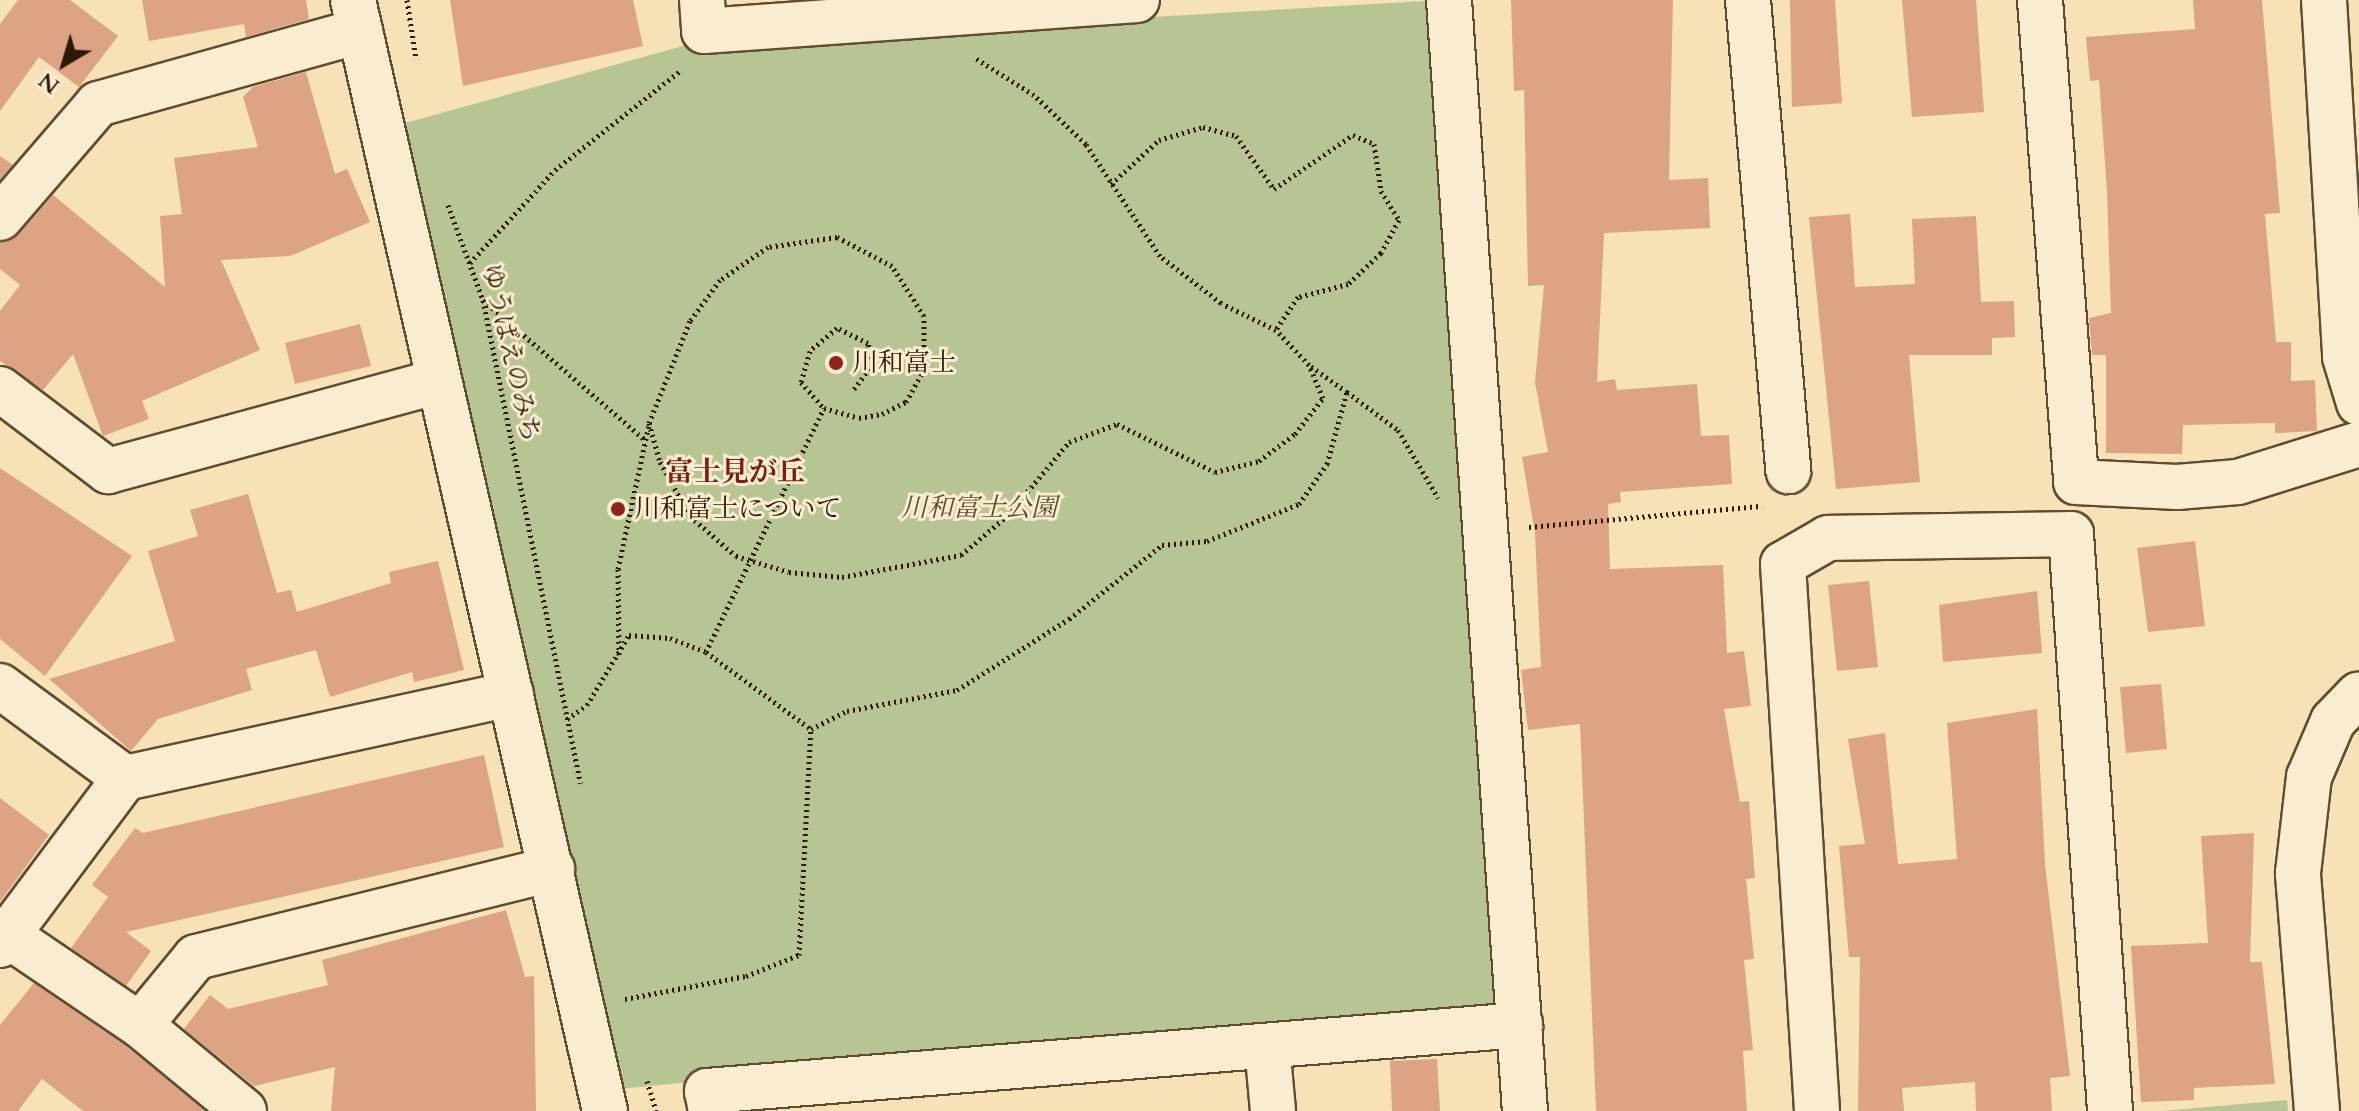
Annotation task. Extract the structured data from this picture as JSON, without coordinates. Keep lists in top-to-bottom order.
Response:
{
  "streets": {
    "path": ["ゆうばえのみち"]
  },
  "districts": ["富士見が丘"],
  "parks": ["川和富士公園"],
  "places": ["川和富士", "川和富士について"],
  "north": "bottom left"
}
